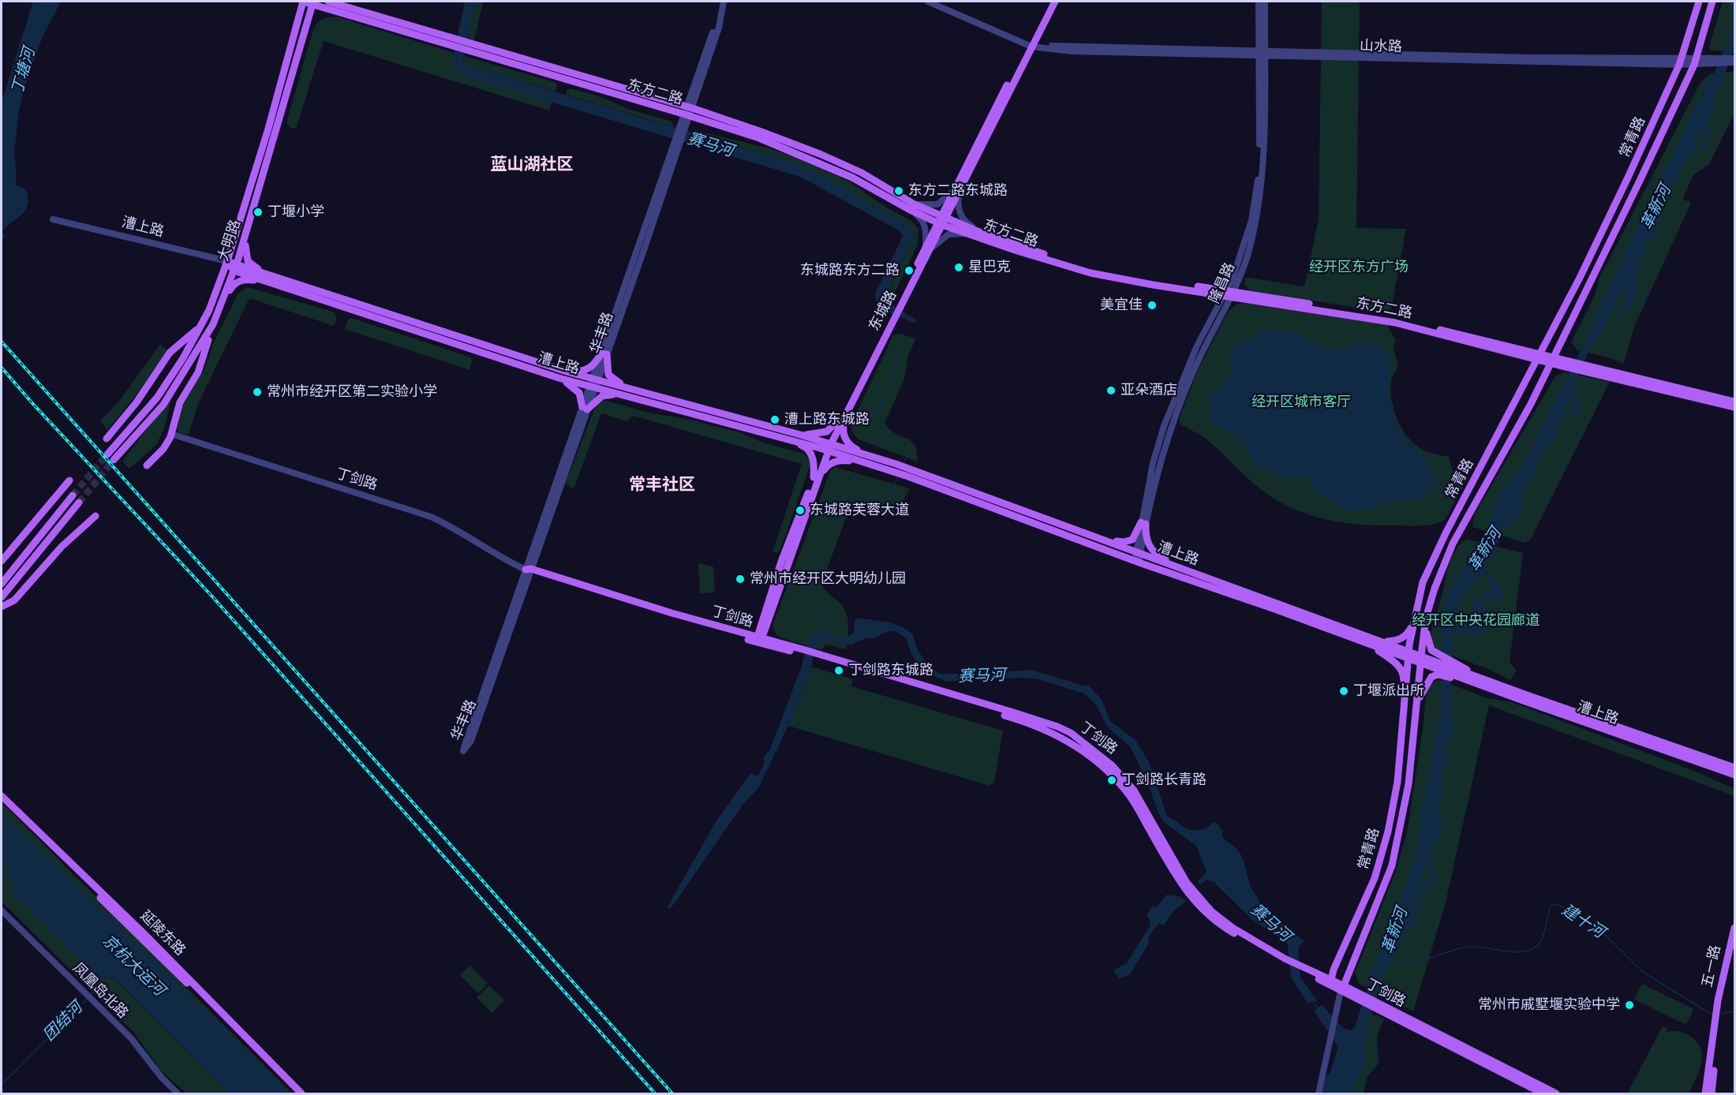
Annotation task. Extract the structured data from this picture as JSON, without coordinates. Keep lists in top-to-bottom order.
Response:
{
  "streets": {
    "main road": [
      "东方二路",
      "常青路",
      "漕上路",
      "大明路",
      "东城路",
      "丁剑路",
      "延陵东路",
      "五一路"
    ],
    "street": [
      "山水路",
      "隆昌路",
      "华丰路",
      "凤凰岛北路"
    ]
  },
  "crossings": [
    ["山水路", "常青路"],
    ["山水路", "隆昌路"],
    ["山水路", "东城路"],
    ["东方二路", "常青路"],
    ["东方二路", "大明路"],
    ["东方二路", "隆昌路"],
    ["东方二路", "东城路"],
    ["东方二路", "华丰路"],
    ["常青路", "漕上路"],
    ["常青路", "丁剑路"],
    ["漕上路", "大明路"],
    ["漕上路", "隆昌路"],
    ["漕上路", "东城路"],
    ["漕上路", "华丰路"],
    ["东城路", "丁剑路"],
    ["华丰路", "丁剑路"]
  ],
  "districts": ["蓝山湖社区", "常丰社区"],
  "water": [
    "丁塘河",
    "赛马河",
    "革新河",
    "建十河",
    "京杭大运河",
    "团结河"
  ],
  "parks": ["经开区东方广场", "经开区城市客厅", "经开区中央花园廊道"],
  "places": [
    "东方二路东城路",
    "丁堰小学",
    "星巴克",
    "东城路东方二路",
    "美宜佳",
    "亚朵酒店",
    "常州市经开区第二实验小学",
    "漕上路东城路",
    "东城路芙蓉大道",
    "常州市经开区大明幼儿园",
    "丁剑路东城路",
    "丁堰派出所",
    "丁剑路长青路",
    "常州市戚墅堰实验中学"
  ]
}
